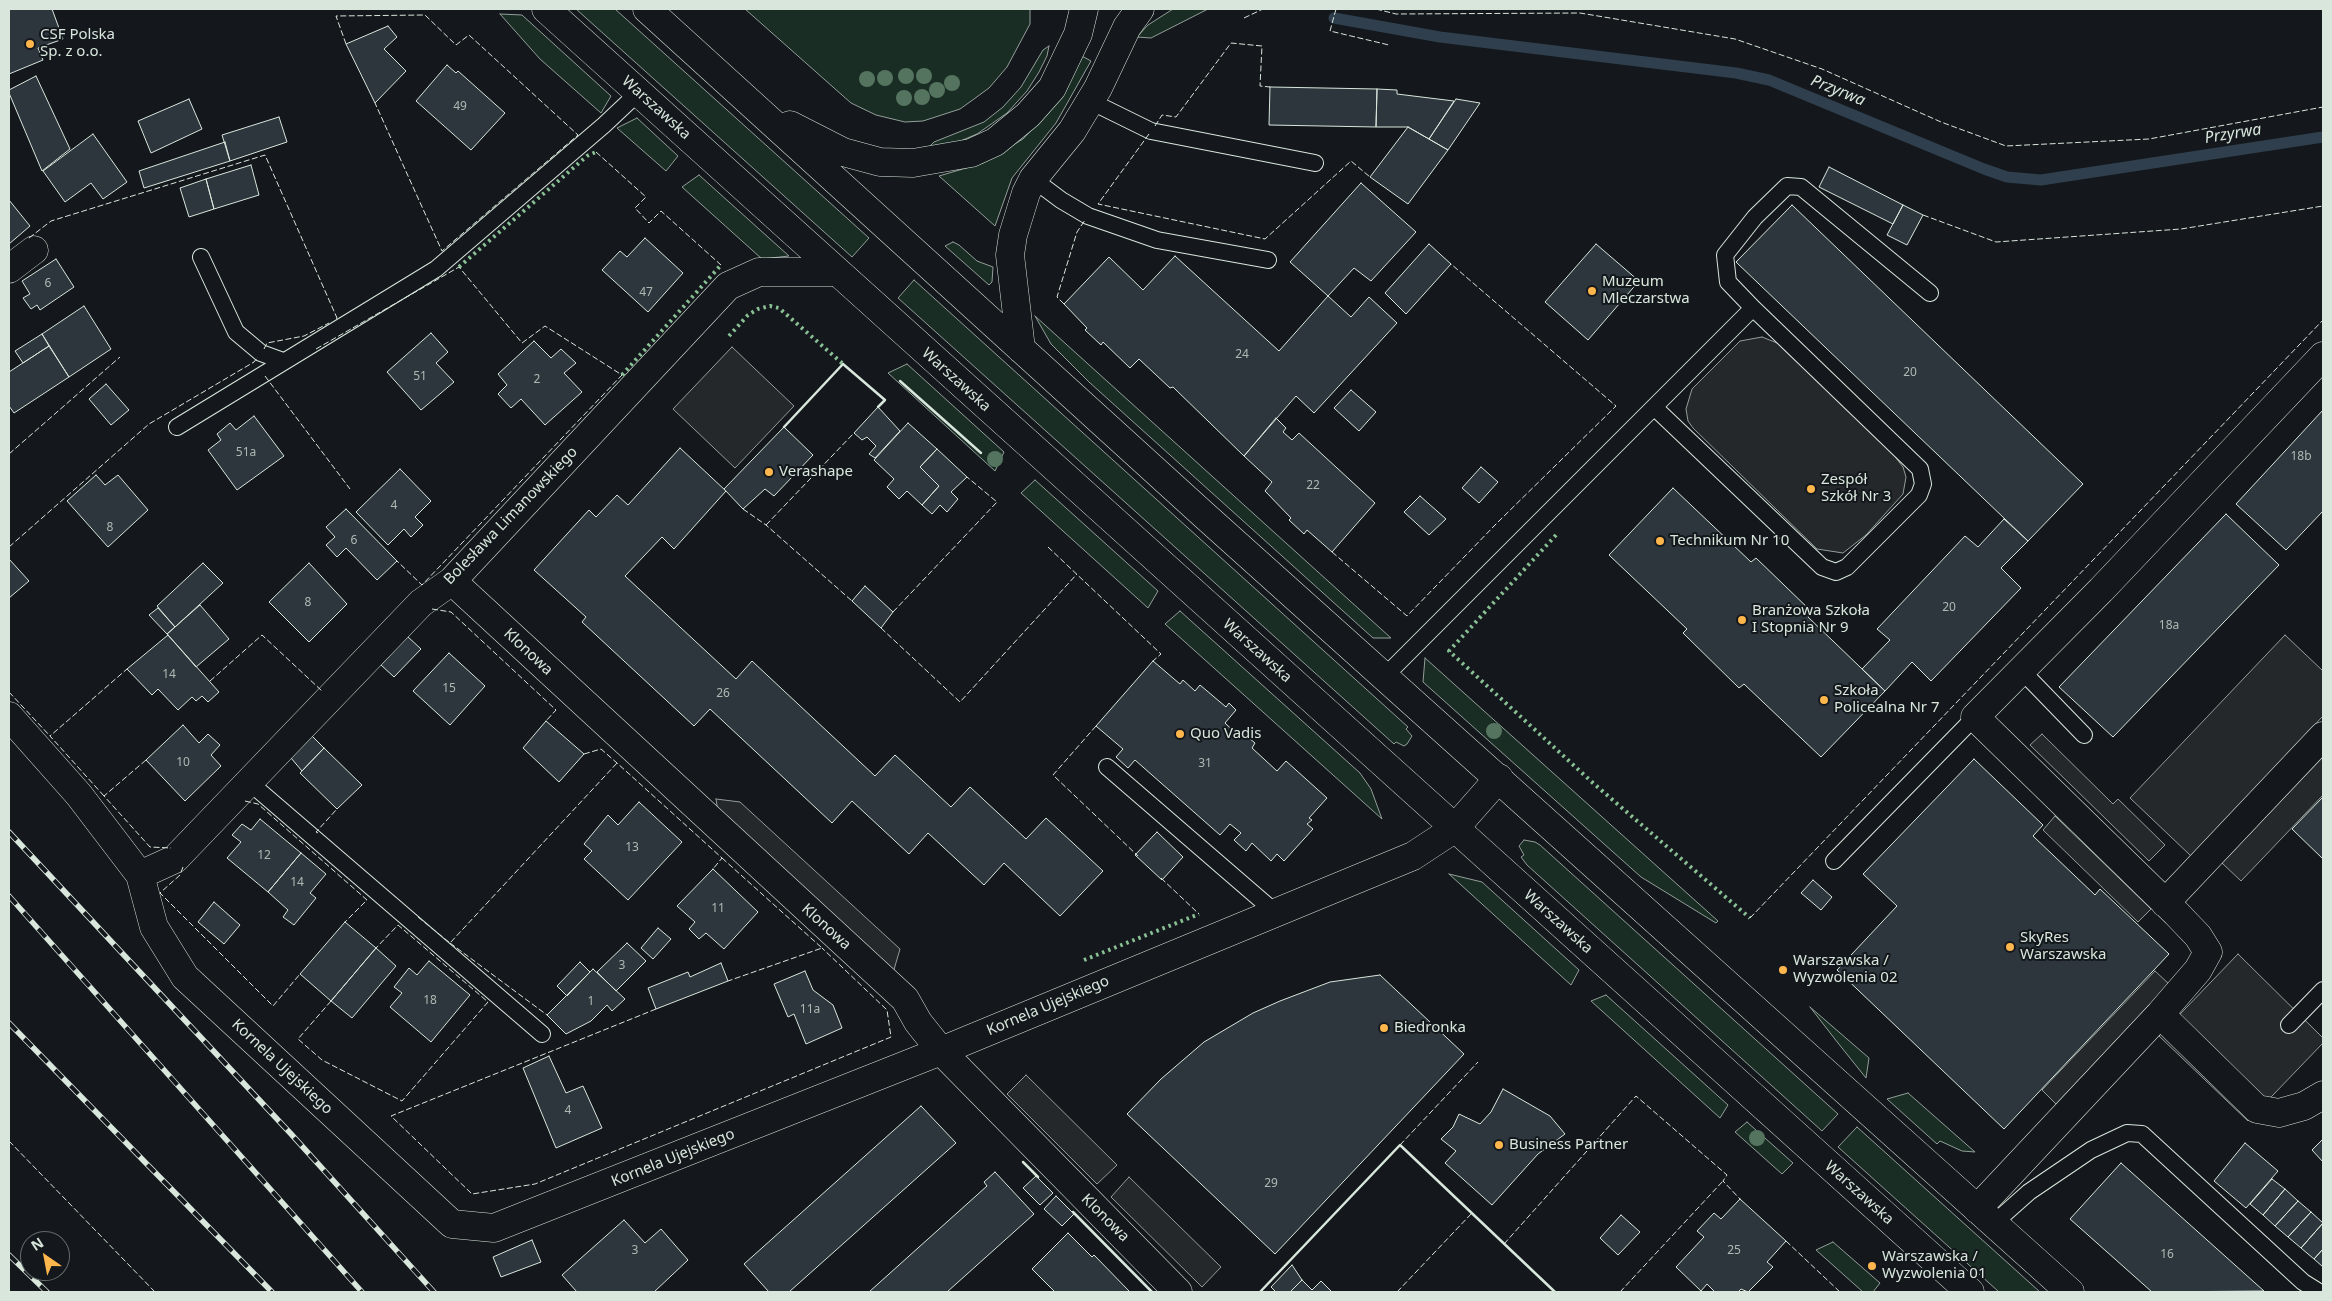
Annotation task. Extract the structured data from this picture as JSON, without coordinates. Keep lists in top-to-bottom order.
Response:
{
  "streets": {
    "street": [
      "Warszawska",
      "Bolesława Limanowskiego",
      "Klonowa",
      "Kornela Ujejskiego"
    ]
  },
  "crossings": [
    ["Warszawska", "Bolesława Limanowskiego"],
    ["Warszawska", "Kornela Ujejskiego"],
    ["Bolesława Limanowskiego", "Klonowa"],
    ["Bolesława Limanowskiego", "Kornela Ujejskiego"],
    ["Klonowa", "Kornela Ujejskiego"]
  ],
  "water": ["Przyrwa"],
  "places": [
    "CSF Polska Sp. z o.o.",
    "Muzeum Mleczarstwa",
    "Verashape",
    "Zespół Szkół Nr 3",
    "Technikum Nr 10",
    "Branżowa Szkoła I Stopnia Nr 9",
    "Szkoła Policealna Nr 7",
    "Quo Vadis",
    "SkyRes Warszawska",
    "Warszawska / Wyzwolenia 02",
    "Biedronka",
    "Business Partner",
    "Warszawska / Wyzwolenia 01"
  ],
  "house_numbers": [
    "49",
    "6",
    "47",
    "24",
    "20",
    "51",
    "2",
    "51a",
    "18b",
    "22",
    "4",
    "8",
    "6",
    "8",
    "20",
    "18a",
    "14",
    "15",
    "26",
    "10",
    "31",
    "13",
    "12",
    "14",
    "11",
    "3",
    "18",
    "1",
    "11a",
    "4",
    "29",
    "3",
    "25",
    "16"
  ],
  "north": "top left"
}
